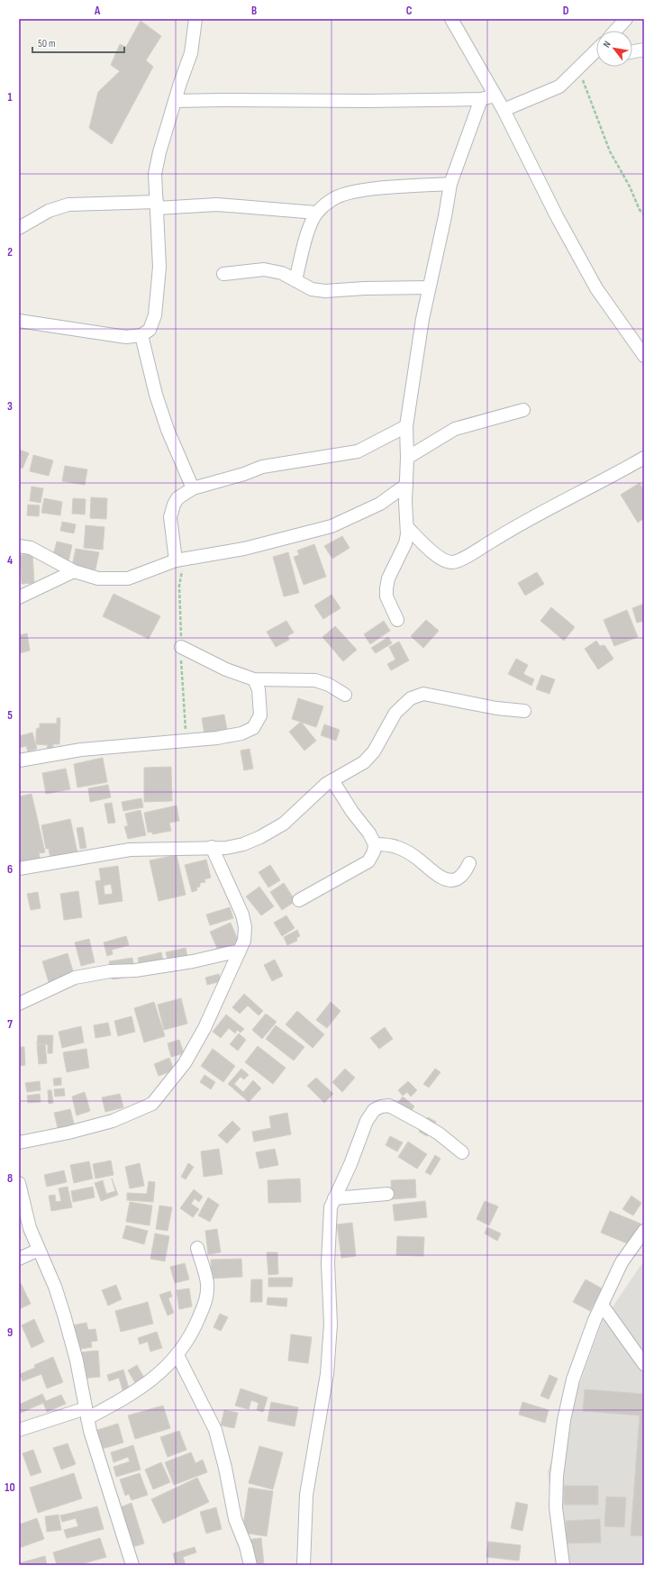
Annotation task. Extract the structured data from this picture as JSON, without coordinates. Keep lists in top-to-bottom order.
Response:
{
  "scale_bar": "50 m",
  "north": "top left",
  "grid": {
    "columns": [
      "A",
      "B",
      "C",
      "D"
    ],
    "rows": [
      "1",
      "2",
      "3",
      "4",
      "5",
      "6",
      "7",
      "8",
      "9",
      "10"
    ]
  }
}
